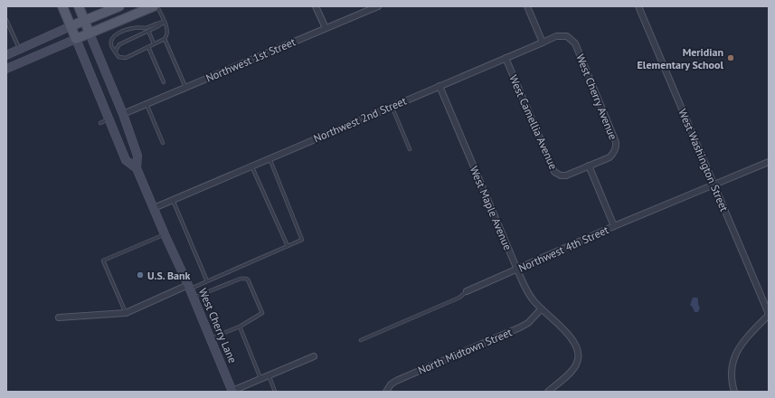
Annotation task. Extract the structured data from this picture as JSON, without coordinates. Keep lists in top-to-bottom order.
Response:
{
  "streets": {
    "main road": ["West Cherry Lane"],
    "street": [
      "Northwest 1st Street",
      "West Cherry Avenue",
      "Northwest 2nd Street",
      "West Camellia Avenue",
      "West Washington Street",
      "West Maple Avenue",
      "Northwest 4th Street",
      "North Midtown Street"
    ]
  },
  "crossings": [
    ["Northwest 1st Street", "West Cherry Lane"],
    ["West Cherry Avenue", "Northwest 2nd Street"],
    ["West Cherry Avenue", "West Camellia Avenue"],
    ["Northwest 2nd Street", "West Camellia Avenue"],
    ["Northwest 2nd Street", "West Maple Avenue"],
    ["Northwest 2nd Street", "West Cherry Lane"],
    ["West Washington Street", "Northwest 4th Street"],
    ["West Maple Avenue", "Northwest 4th Street"],
    ["West Maple Avenue", "North Midtown Street"]
  ],
  "places": ["Meridian Elementary School", "U.S. Bank"]
}
